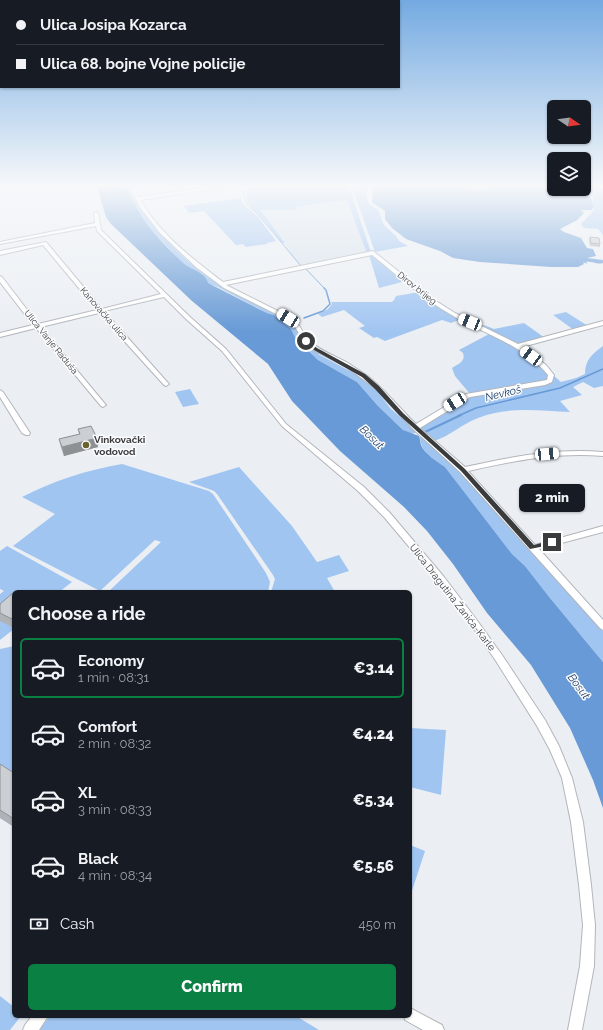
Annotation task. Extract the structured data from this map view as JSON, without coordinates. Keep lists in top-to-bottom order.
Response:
{
  "streets": {
    "street": [
      "Dirov brijeg",
      "Kanovačka ulica",
      "Ulica Vanje Raduša",
      "Ulica Dragutina Žanića-Karle"
    ]
  },
  "water": ["Nevkoš", "Bosut"],
  "places": ["Vinkovački vodovod"],
  "north": "right",
  "page": {
    "banner": ["Ulica Josipa Kozarca", "Ulica 68. bojne Vojne policije"],
    "bubble": "2 min",
    "heading": "Choose a ride",
    "list": [
      {
        "name": "Economy",
        "note": "1 min · 08:31",
        "value": "€3.14"
      },
      {
        "name": "Comfort",
        "note": "2 min · 08:32",
        "value": "€4.24"
      },
      {
        "name": "XL",
        "note": "3 min · 08:33",
        "value": "€5.34"
      },
      {
        "name": "Black",
        "note": "4 min · 08:34",
        "value": "€5.56"
      }
    ],
    "pay": ["Cash", "450 m"],
    "buttons": "Confirm"
  }
}
